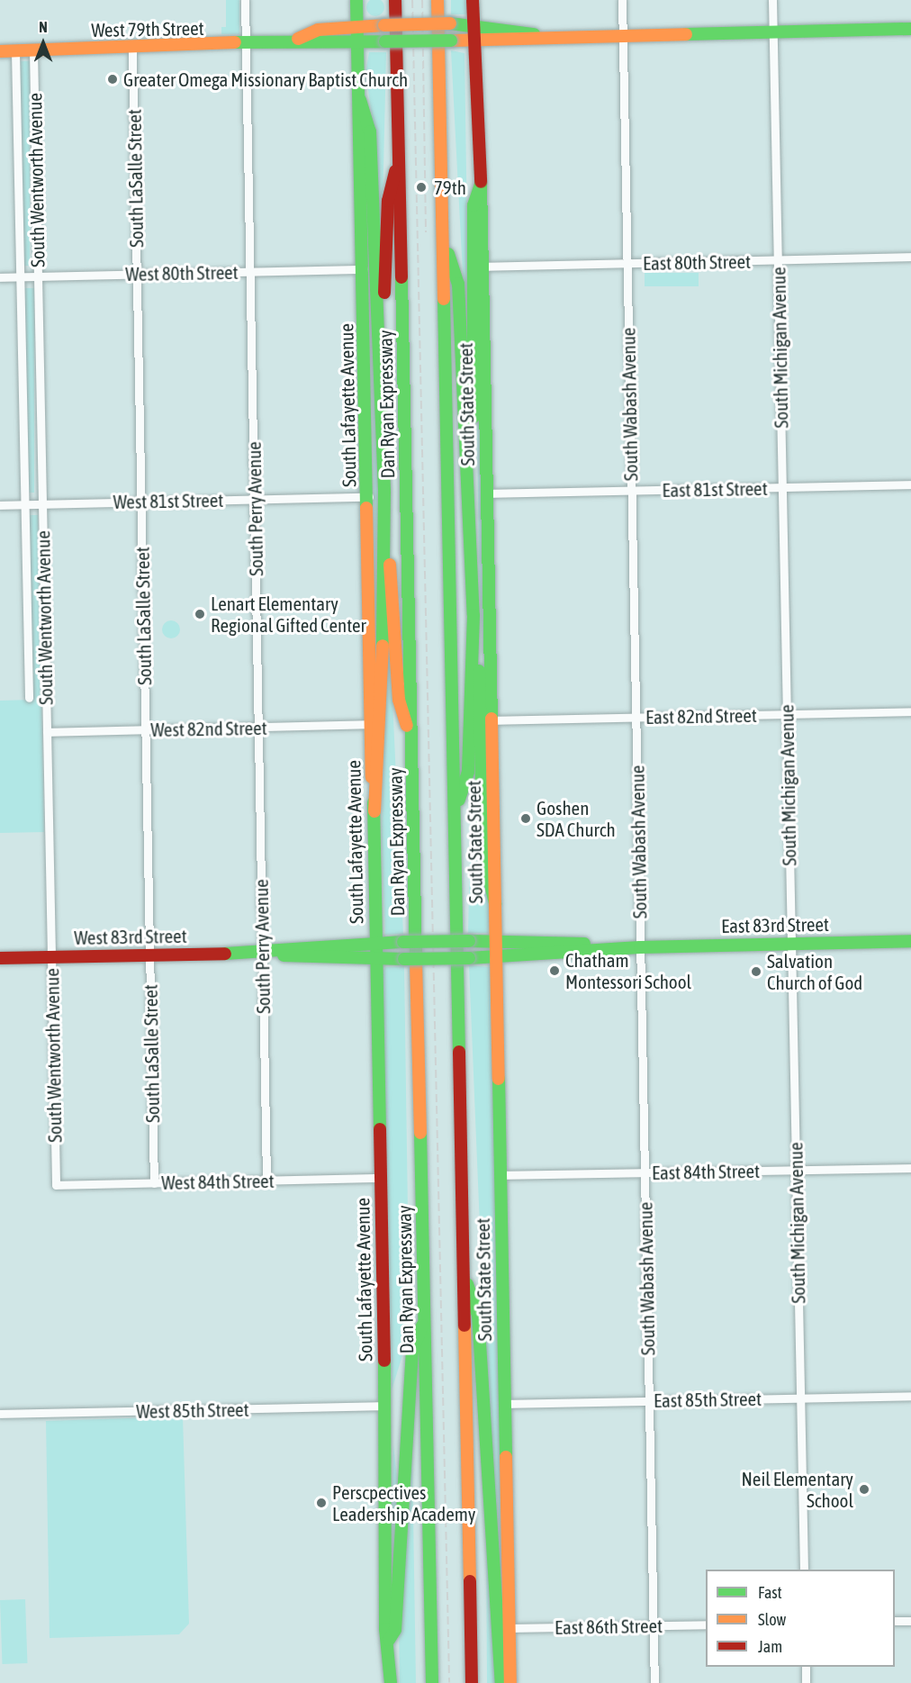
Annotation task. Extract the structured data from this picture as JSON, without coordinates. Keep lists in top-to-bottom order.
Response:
{
  "streets": {
    "main road": [
      "West 79th Street",
      "Dan Ryan Expressway",
      "South State Street",
      "South Lafayette Avenue",
      "East 83rd Street",
      "West 83rd Street"
    ],
    "street": [
      "South LaSalle Street",
      "South Wentworth Avenue",
      "East 80th Street",
      "West 80th Street",
      "South Michigan Avenue",
      "South Wabash Avenue",
      "East 81st Street",
      "West 81st Street",
      "South Perry Avenue",
      "East 82nd Street",
      "West 82nd Street",
      "East 84th Street",
      "West 84th Street",
      "East 85th Street",
      "West 85th Street",
      "East 86th Street"
    ]
  },
  "crossings": [
    ["West 79th Street", "South LaSalle Street"],
    ["West 79th Street", "South Wentworth Avenue"],
    ["West 79th Street", "South State Street"],
    ["West 79th Street", "South Lafayette Avenue"],
    ["West 79th Street", "South Perry Avenue"],
    ["South LaSalle Street", "West 80th Street"],
    ["South LaSalle Street", "West 81st Street"],
    ["South LaSalle Street", "West 82nd Street"],
    ["South LaSalle Street", "West 83rd Street"],
    ["South LaSalle Street", "West 84th Street"],
    ["South Wentworth Avenue", "West 80th Street"],
    ["South Wentworth Avenue", "West 81st Street"],
    ["South Wentworth Avenue", "West 82nd Street"],
    ["South Wentworth Avenue", "West 83rd Street"],
    ["South Wentworth Avenue", "West 84th Street"],
    ["East 80th Street", "South Michigan Avenue"],
    ["East 80th Street", "South State Street"],
    ["East 80th Street", "South Wabash Avenue"],
    ["West 80th Street", "South Lafayette Avenue"],
    ["West 80th Street", "South Perry Avenue"],
    ["South Michigan Avenue", "East 81st Street"],
    ["South Michigan Avenue", "East 82nd Street"],
    ["South Michigan Avenue", "East 83rd Street"],
    ["South Michigan Avenue", "East 84th Street"],
    ["South Michigan Avenue", "East 85th Street"],
    ["South State Street", "East 81st Street"],
    ["South State Street", "East 82nd Street"],
    ["South State Street", "East 83rd Street"],
    ["South State Street", "West 83rd Street"],
    ["South State Street", "East 84th Street"],
    ["South State Street", "East 85th Street"],
    ["South State Street", "East 86th Street"],
    ["South Wabash Avenue", "East 81st Street"],
    ["South Wabash Avenue", "East 82nd Street"],
    ["South Wabash Avenue", "East 83rd Street"],
    ["South Wabash Avenue", "East 84th Street"],
    ["South Wabash Avenue", "East 85th Street"],
    ["South Wabash Avenue", "East 86th Street"],
    ["South Lafayette Avenue", "West 81st Street"],
    ["South Lafayette Avenue", "West 82nd Street"],
    ["South Lafayette Avenue", "West 83rd Street"],
    ["South Lafayette Avenue", "West 84th Street"],
    ["South Lafayette Avenue", "West 85th Street"],
    ["West 81st Street", "South Perry Avenue"],
    ["South Perry Avenue", "West 82nd Street"],
    ["South Perry Avenue", "West 83rd Street"],
    ["South Perry Avenue", "West 84th Street"],
    ["East 83rd Street", "West 83rd Street"]
  ],
  "places": [
    "Greater Omega Missionary Baptist Church",
    "79th",
    "Lenart Elementary Regional Gifted Center",
    "Goshen SDA Church",
    "Chatham Montessori School",
    "Salvation Church of God",
    "Neil Elementary School",
    "Perscpectives Leadership Academy"
  ],
  "legend": ["Fast", "Slow", "Jam"],
  "north": "top"
}
